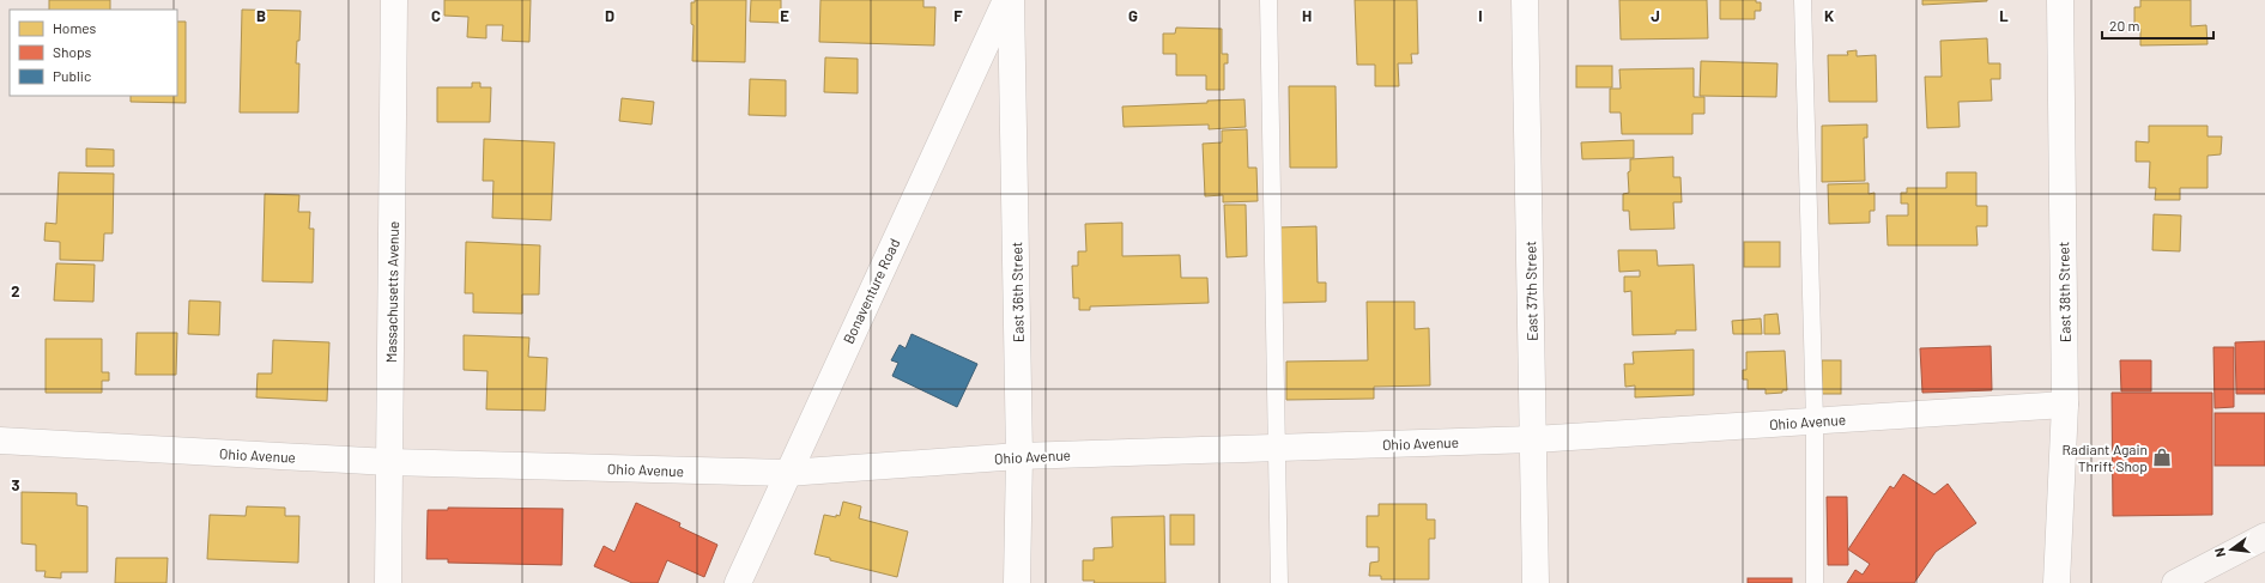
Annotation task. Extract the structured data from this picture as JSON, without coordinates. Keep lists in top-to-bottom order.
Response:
{
  "streets": {
    "street": [
      "Bonaventure Road",
      "East 37th Street",
      "Massachusetts Avenue",
      "East 36th Street",
      "East 38th Street",
      "Ohio Avenue"
    ]
  },
  "crossings": [
    ["Bonaventure Road", "Ohio Avenue"],
    ["East 37th Street", "Ohio Avenue"],
    ["Massachusetts Avenue", "Ohio Avenue"],
    ["East 36th Street", "Ohio Avenue"],
    ["East 38th Street", "Ohio Avenue"]
  ],
  "places": {
    "shop": ["Radiant Again Thrift Shop"]
  },
  "legend": ["Homes", "Shops", "Public"],
  "scale_bar": "20 m",
  "north": "left",
  "grid": {
    "columns": [
      "B",
      "C",
      "D",
      "E",
      "F",
      "G",
      "H",
      "I",
      "J",
      "K",
      "L"
    ],
    "rows": ["2", "3"]
  }
}
